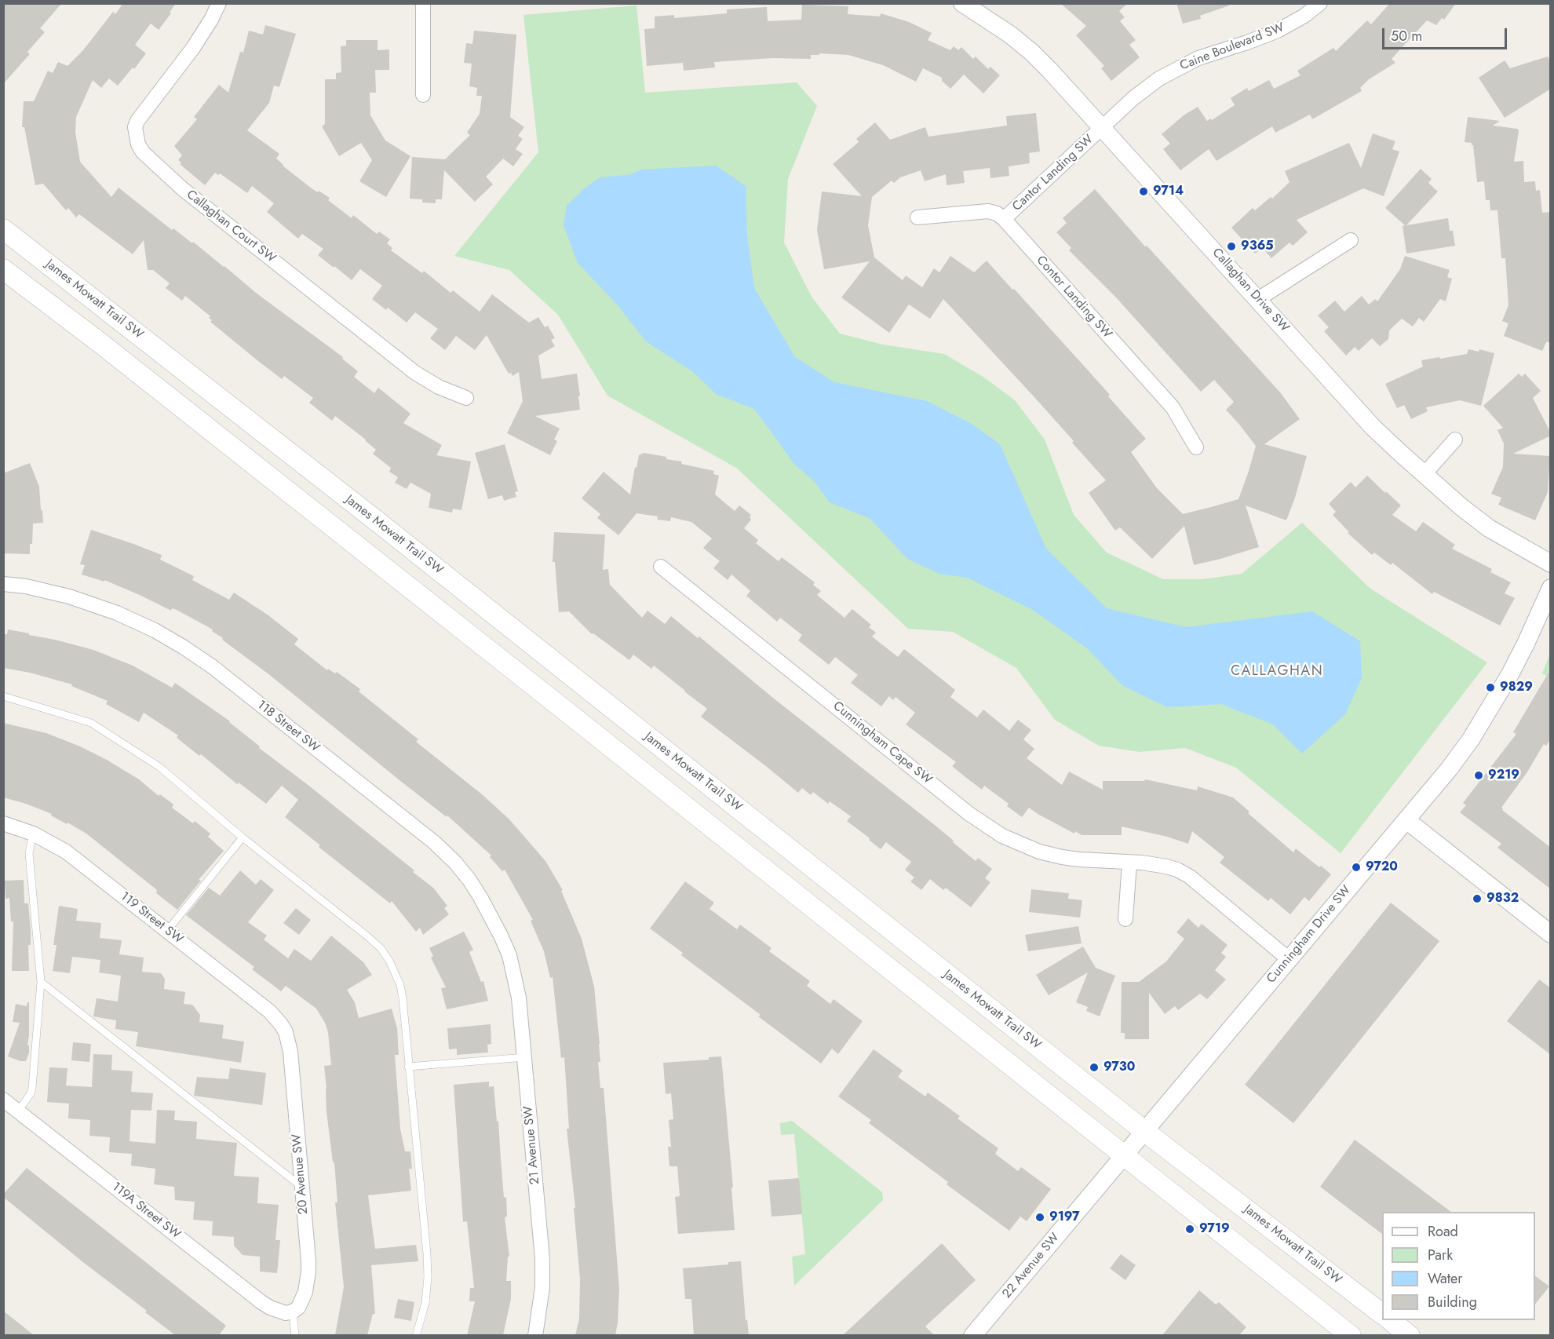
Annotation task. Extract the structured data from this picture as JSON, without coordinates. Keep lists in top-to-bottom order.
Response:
{
  "streets": {
    "main road": ["James Mowatt Trail SW"],
    "street": [
      "Caine Boulevard SW",
      "Cantor Landing SW",
      "Callaghan Court SW",
      "Callaghan Drive SW",
      "Contor Landing SW",
      "118 Street SW",
      "Cunningham Cape SW",
      "119 Street SW",
      "Cunningham Drive SW",
      "21 Avenue SW",
      "20 Avenue SW",
      "119A Street SW",
      "22 Avenue SW"
    ]
  },
  "crossings": [
    ["Caine Boulevard SW", "Cantor Landing SW"],
    ["Caine Boulevard SW", "Callaghan Drive SW"],
    ["Cantor Landing SW", "Callaghan Drive SW"],
    ["Cantor Landing SW", "Contor Landing SW"],
    ["James Mowatt Trail SW", "Cunningham Drive SW"],
    ["James Mowatt Trail SW", "22 Avenue SW"],
    ["118 Street SW", "21 Avenue SW"],
    ["Cunningham Cape SW", "Cunningham Drive SW"],
    ["119 Street SW", "20 Avenue SW"],
    ["Cunningham Drive SW", "22 Avenue SW"],
    ["20 Avenue SW", "119A Street SW"]
  ],
  "districts": ["CALLAGHAN"],
  "places": [
    "9714",
    "9365",
    "9829",
    "9219",
    "9720",
    "9832",
    "9730",
    "9197",
    "9719"
  ],
  "legend": [
    "Road",
    "Park",
    "Water",
    "Building"
  ],
  "scale_bar": "50 m"
}
